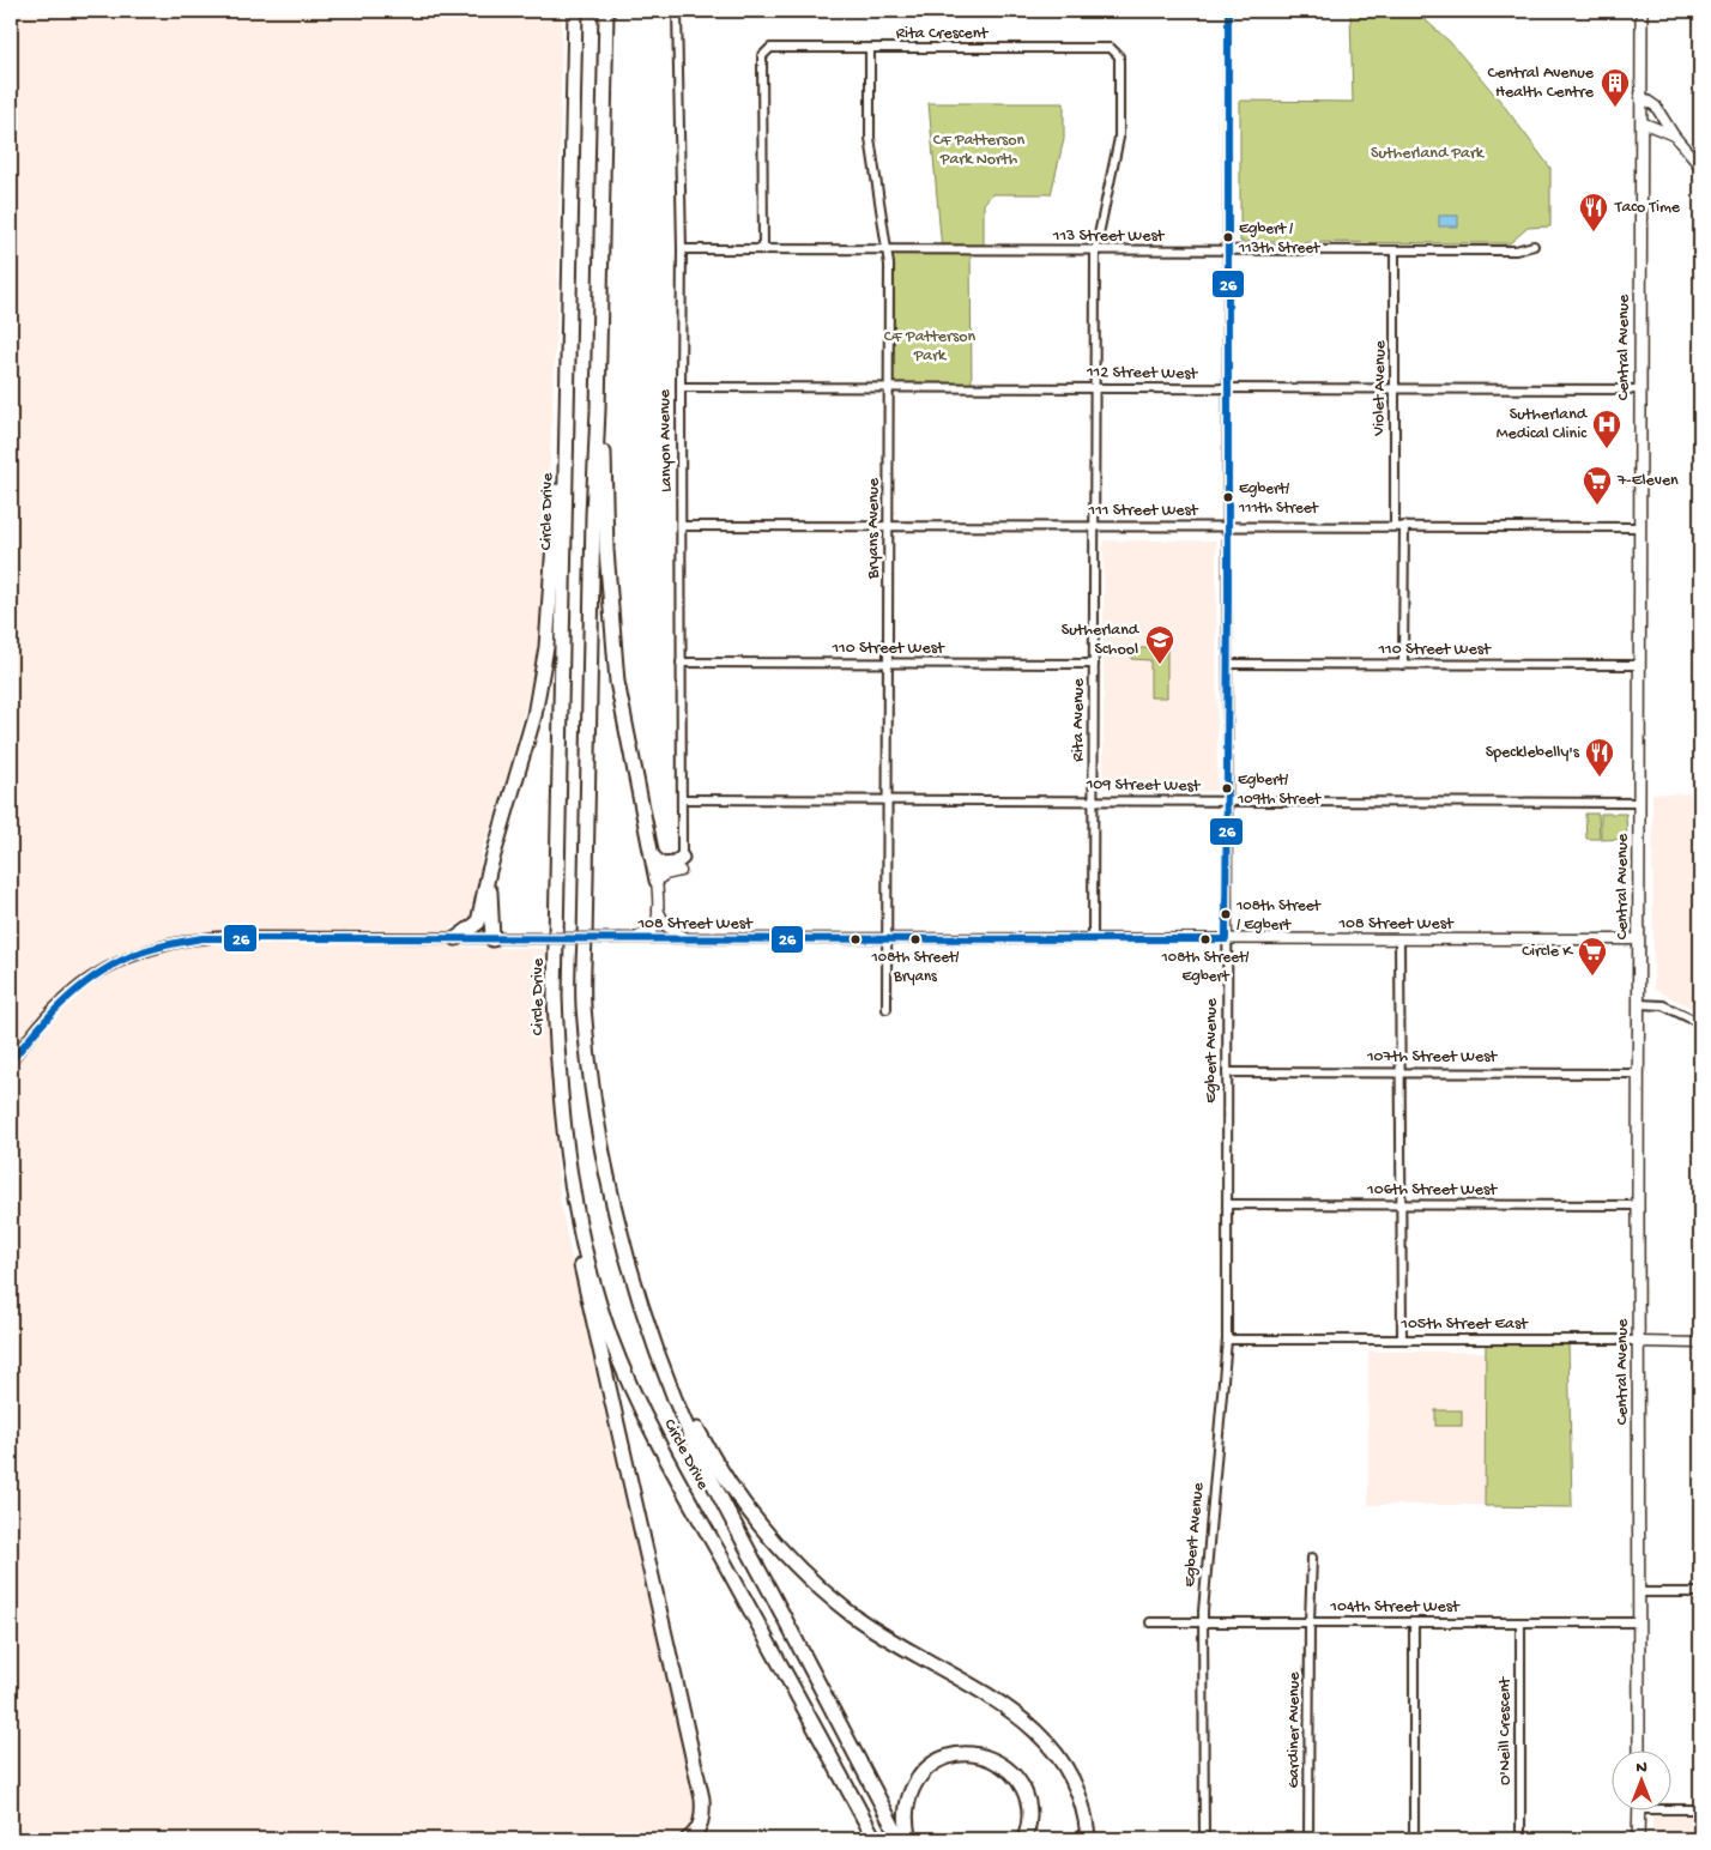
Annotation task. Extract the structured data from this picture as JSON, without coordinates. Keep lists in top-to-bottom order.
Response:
{
  "streets": {
    "highway": ["Circle Drive"],
    "main road": ["Central Avenue"],
    "street": [
      "Rita Crescent",
      "113 Street West",
      "112 Street West",
      "Violet Avenue",
      "Lanyon Avenue",
      "111 Street West",
      "Bryans Avenue",
      "110 Street West",
      "Rita Avenue",
      "109 Street West",
      "108 Street West",
      "Egbert Avenue",
      "107th Street West",
      "106th Street West",
      "105th Street East",
      "104th Street West",
      "Gardiner Avenue",
      "O'Neill Crescent"
    ]
  },
  "crossings": [
    ["Rita Crescent", "113 Street West"],
    ["Rita Crescent", "Bryans Avenue"],
    ["Rita Crescent", "Rita Avenue"],
    ["113 Street West", "Violet Avenue"],
    ["113 Street West", "Lanyon Avenue"],
    ["113 Street West", "Bryans Avenue"],
    ["113 Street West", "Rita Avenue"],
    ["113 Street West", "Egbert Avenue"],
    ["Central Avenue", "112 Street West"],
    ["Central Avenue", "111 Street West"],
    ["Central Avenue", "110 Street West"],
    ["Central Avenue", "109 Street West"],
    ["Central Avenue", "108 Street West"],
    ["Central Avenue", "107th Street West"],
    ["Central Avenue", "106th Street West"],
    ["Central Avenue", "105th Street East"],
    ["Central Avenue", "104th Street West"],
    ["112 Street West", "Violet Avenue"],
    ["112 Street West", "Lanyon Avenue"],
    ["112 Street West", "Bryans Avenue"],
    ["112 Street West", "Rita Avenue"],
    ["112 Street West", "Egbert Avenue"],
    ["Violet Avenue", "111 Street West"],
    ["Lanyon Avenue", "111 Street West"],
    ["Lanyon Avenue", "110 Street West"],
    ["Lanyon Avenue", "109 Street West"],
    ["111 Street West", "Bryans Avenue"],
    ["111 Street West", "Rita Avenue"],
    ["111 Street West", "Egbert Avenue"],
    ["Bryans Avenue", "110 Street West"],
    ["Bryans Avenue", "109 Street West"],
    ["Bryans Avenue", "108 Street West"],
    ["110 Street West", "Rita Avenue"],
    ["110 Street West", "Egbert Avenue"],
    ["Rita Avenue", "109 Street West"],
    ["Rita Avenue", "108 Street West"],
    ["109 Street West", "Egbert Avenue"],
    ["108 Street West", "Egbert Avenue"],
    ["Egbert Avenue", "107th Street West"],
    ["Egbert Avenue", "106th Street West"],
    ["Egbert Avenue", "105th Street East"],
    ["Egbert Avenue", "104th Street West"],
    ["104th Street West", "Gardiner Avenue"],
    ["104th Street West", "O'Neill Crescent"]
  ],
  "parks": ["CF Patterson Park North", "Sutherland Park", "CF Patterson Park"],
  "places": {
    "building": ["Central Avenue Health Centre"],
    "restaurant": ["Taco Time", "Specklebelly's"],
    "other": [
      "Egbert / 113th Street",
      "Egbert/ 111th Street",
      "Egbert/ 109th Street",
      "108th Street / Egbert",
      "108th Street/ Bryans",
      "108th Street/ Egbert"
    ],
    "hospital": ["Sutherland Medical Clinic"],
    "supermarket": ["7-Eleven", "Circle K"],
    "school or university": ["Sutherland School"]
  },
  "lines": ["transit line 26"],
  "north": "top"
}
